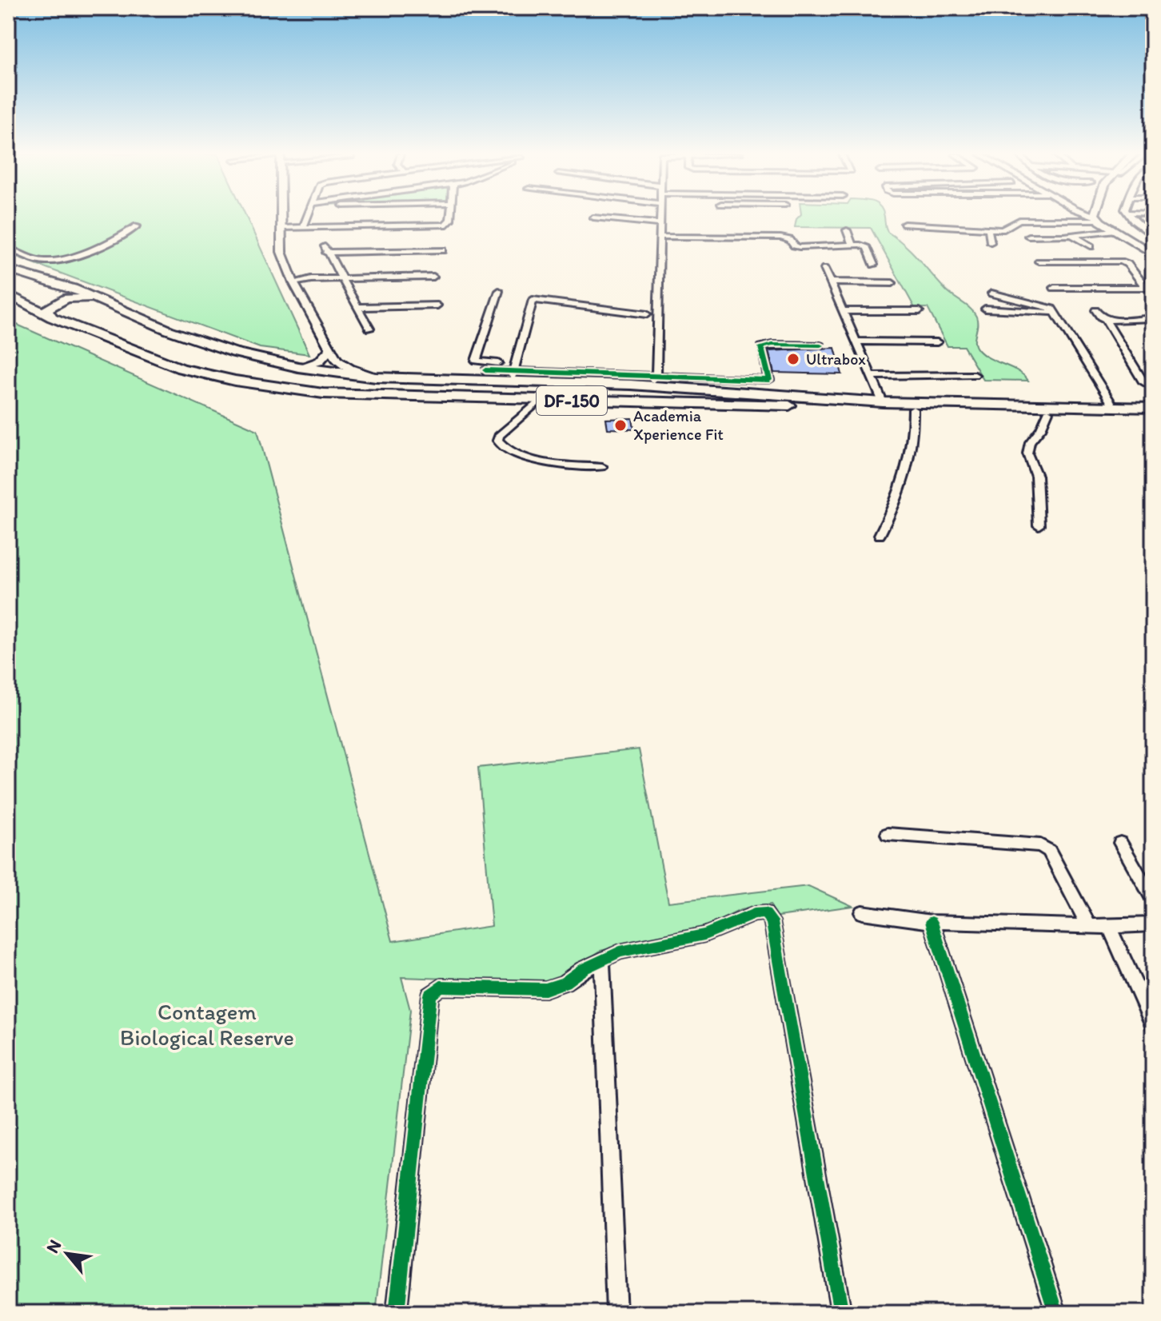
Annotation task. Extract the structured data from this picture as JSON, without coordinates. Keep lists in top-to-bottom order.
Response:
{
  "streets": {
    "main road": ["DF-150"]
  },
  "parks": ["Contagem Biological Reserve"],
  "places": ["Ultrabox", "Academia Xperience Fit"],
  "north": "top left"
}
